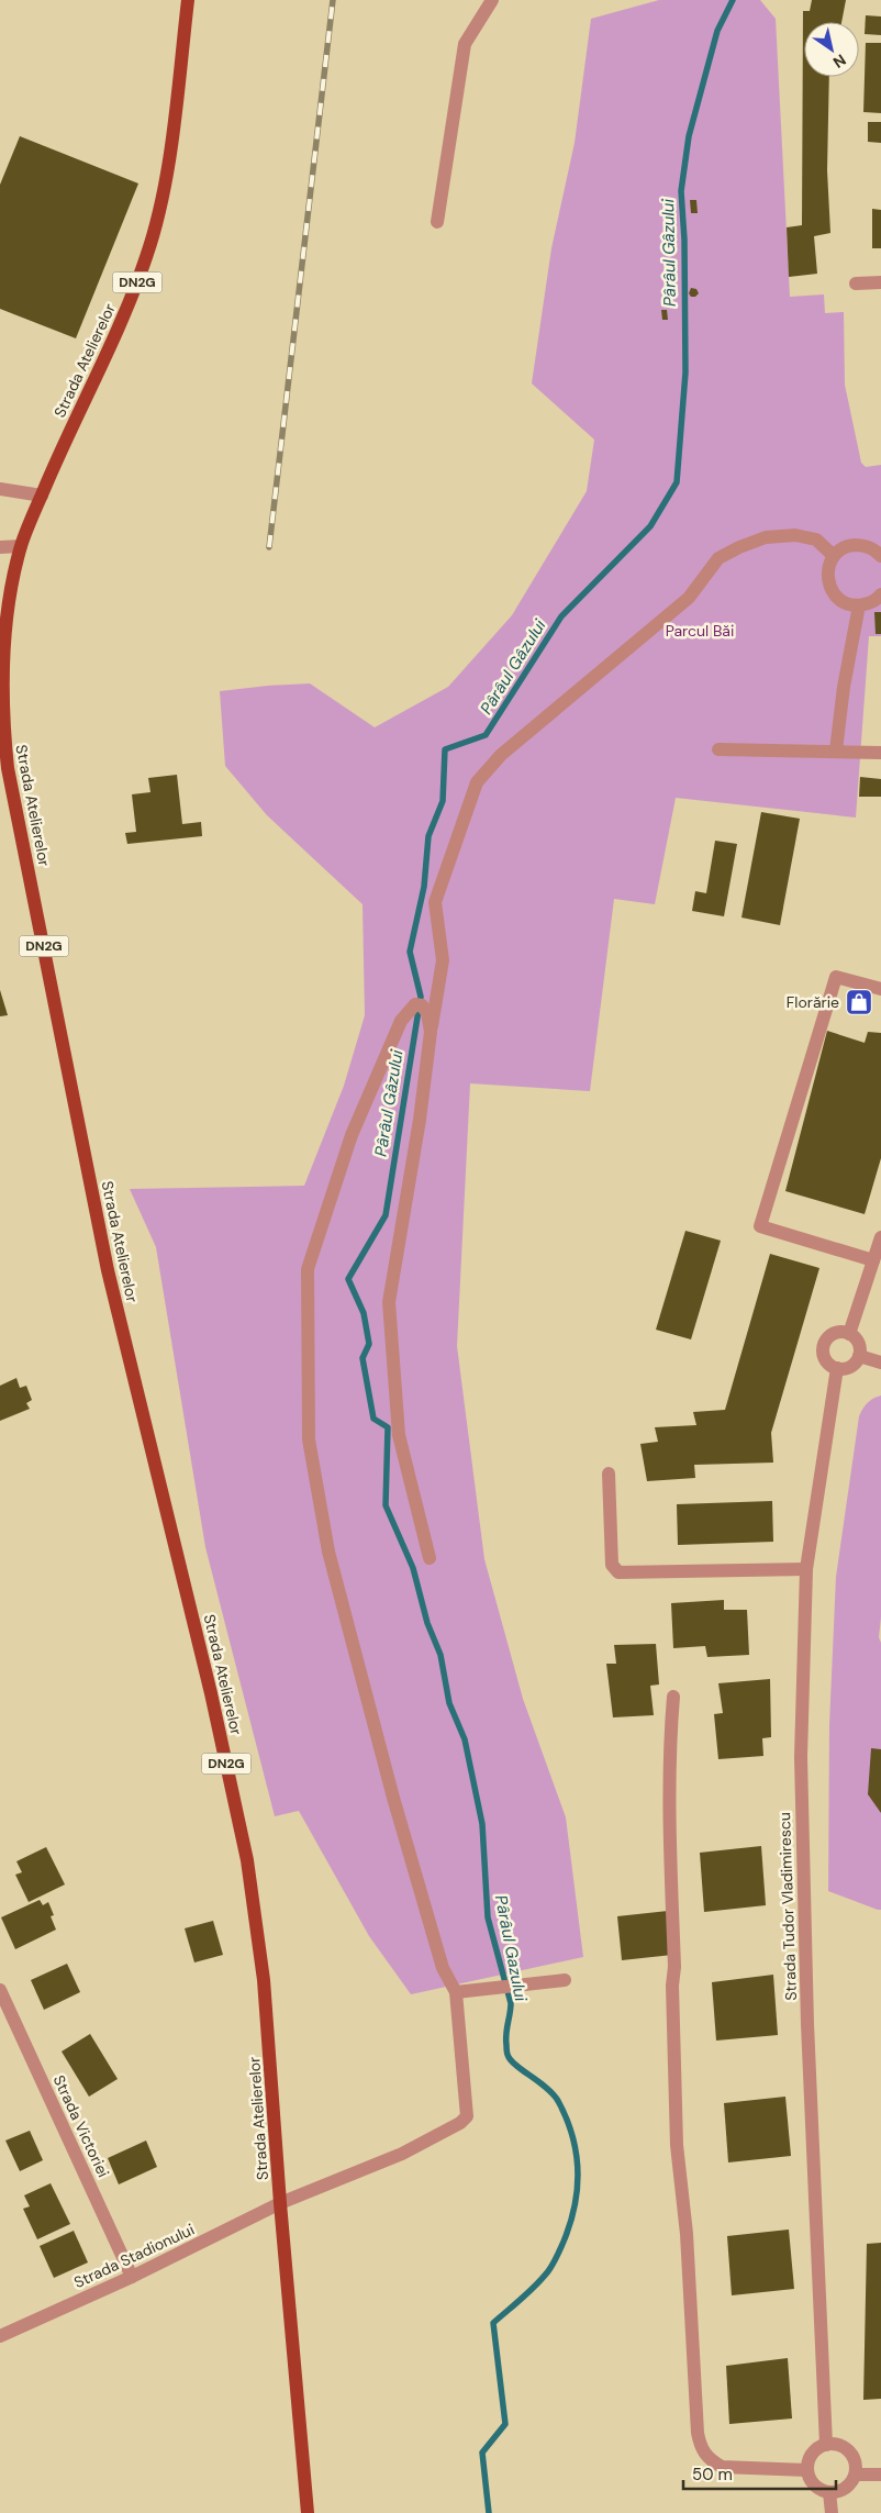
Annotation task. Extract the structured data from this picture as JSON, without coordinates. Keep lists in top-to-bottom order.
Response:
{
  "streets": {
    "main road": ["DN2G", "Strada Atelierelor"],
    "street": ["Strada Tudor Vladimirescu", "Strada Victoriei", "Strada Stadionului"]
  },
  "crossings": [
    ["Strada Atelierelor", "Strada Stadionului"],
    ["Strada Victoriei", "Strada Stadionului"]
  ],
  "water": ["Pârâul Gâzului", "Pârâul Gazului"],
  "parks": ["Parcul Băi"],
  "places": {
    "shop": ["Florărie"]
  },
  "scale_bar": "50 m",
  "north": "bottom right"
}
